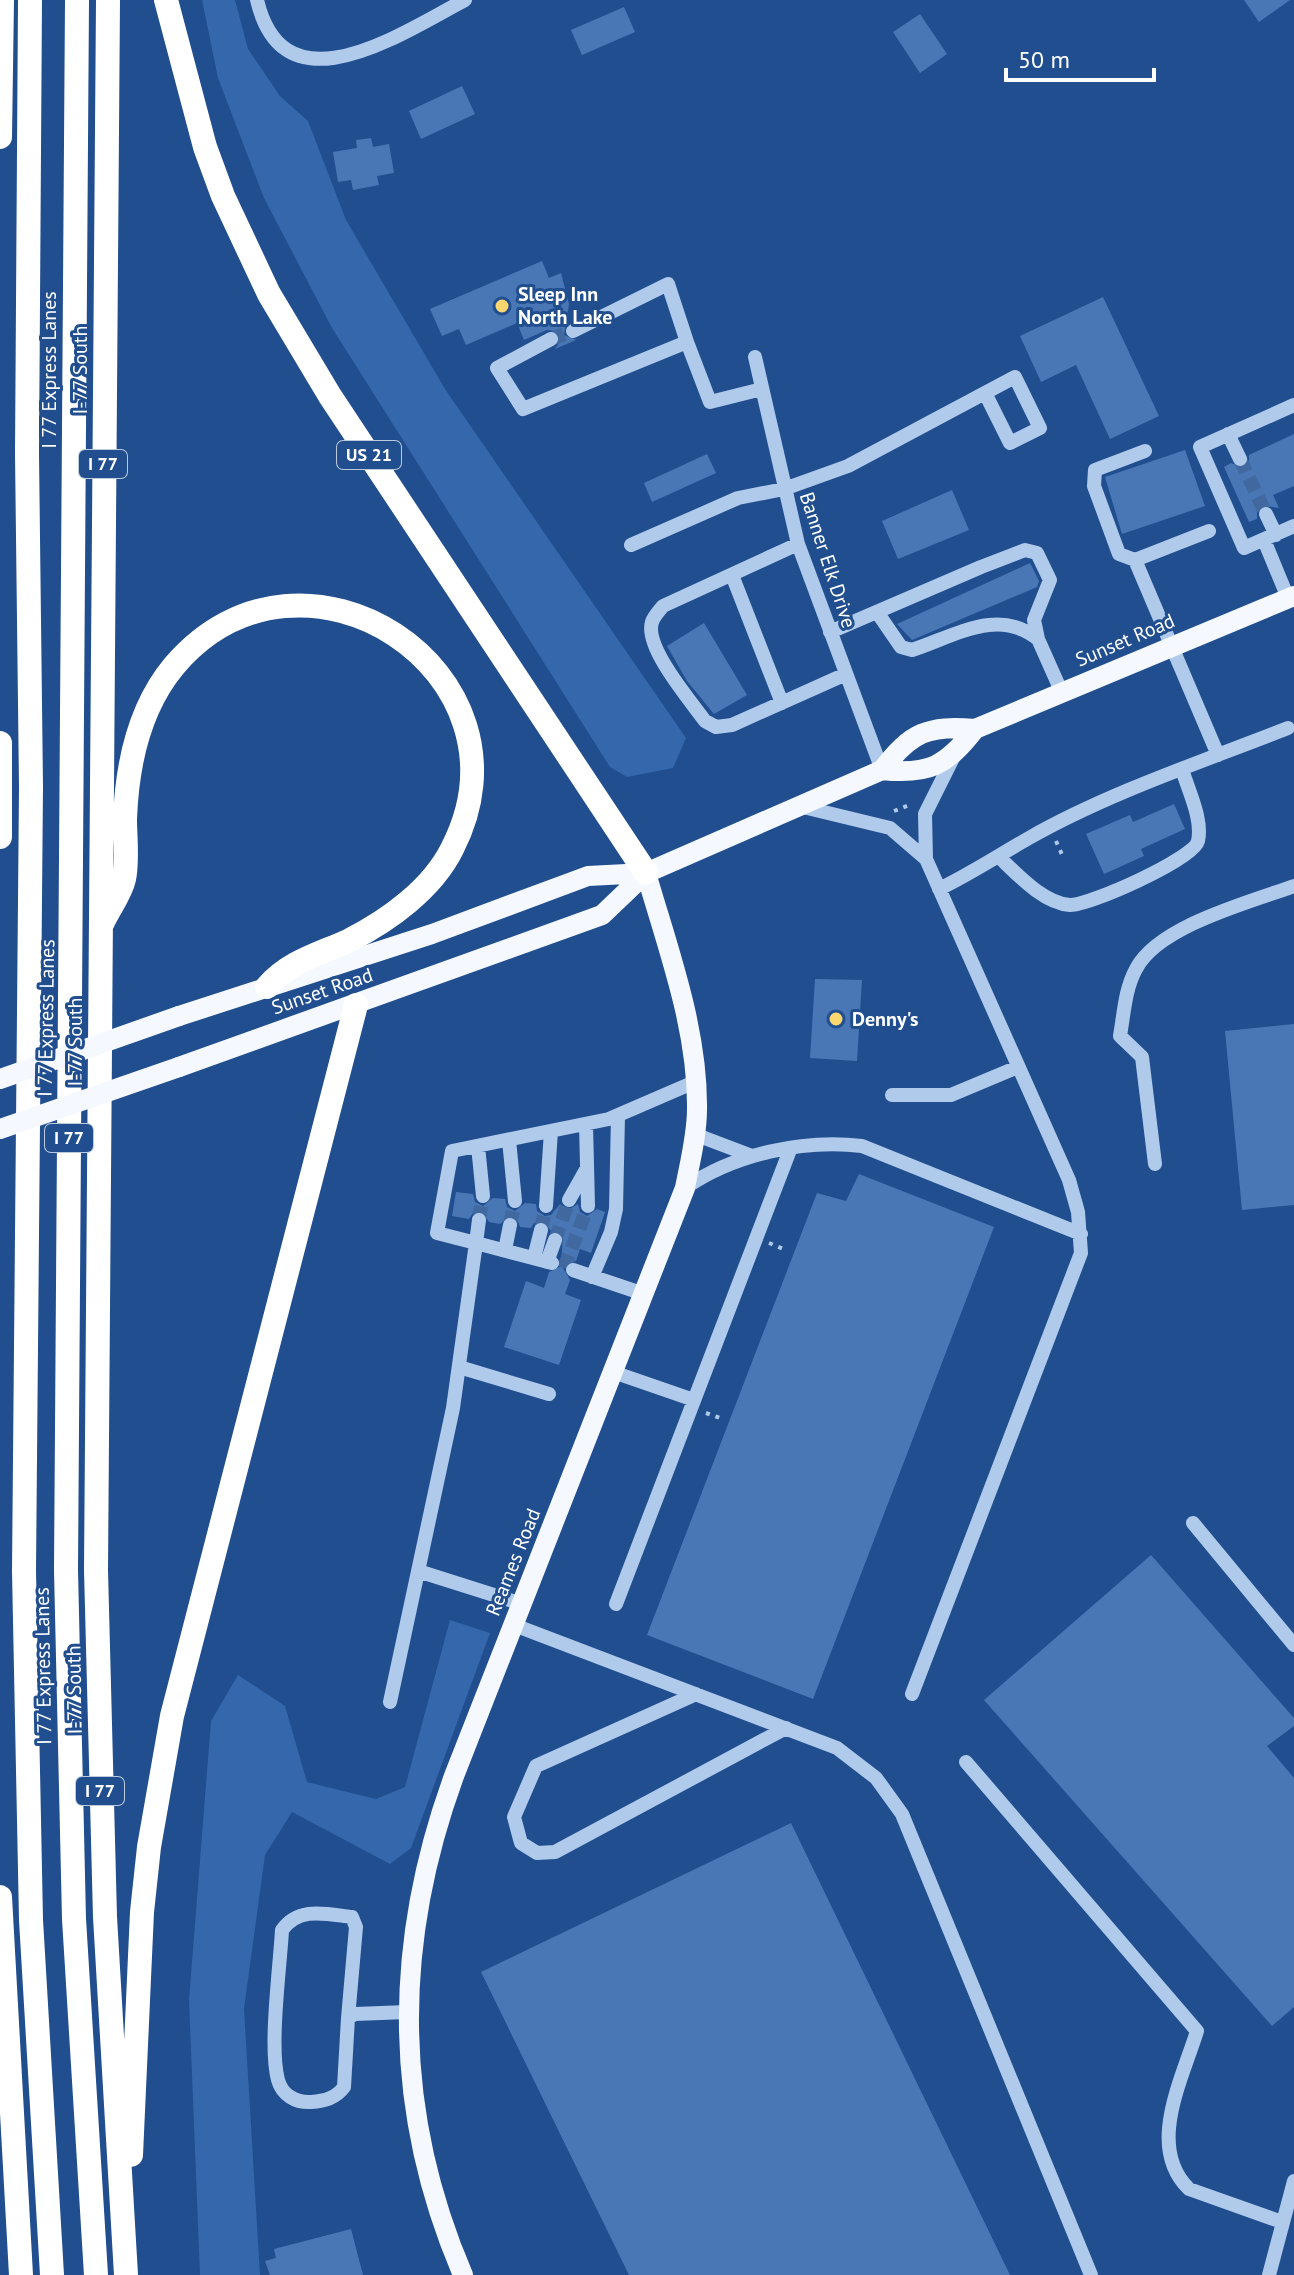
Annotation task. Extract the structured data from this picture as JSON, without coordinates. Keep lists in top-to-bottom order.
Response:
{
  "streets": {
    "highway": [
      "I 77 Express Lanes",
      "I-77 South",
      "US 21",
      "I 77"
    ],
    "main road": ["Sunset Road", "Reames Road"],
    "street": ["Banner Elk Drive"]
  },
  "crossings": [
    ["US 21", "Sunset Road"],
    ["US 21", "Reames Road"],
    ["Banner Elk Drive", "Sunset Road"],
    ["Sunset Road", "Reames Road"]
  ],
  "places": ["Sleep Inn North Lake", "Denny's"],
  "scale_bar": "50 m"
}
